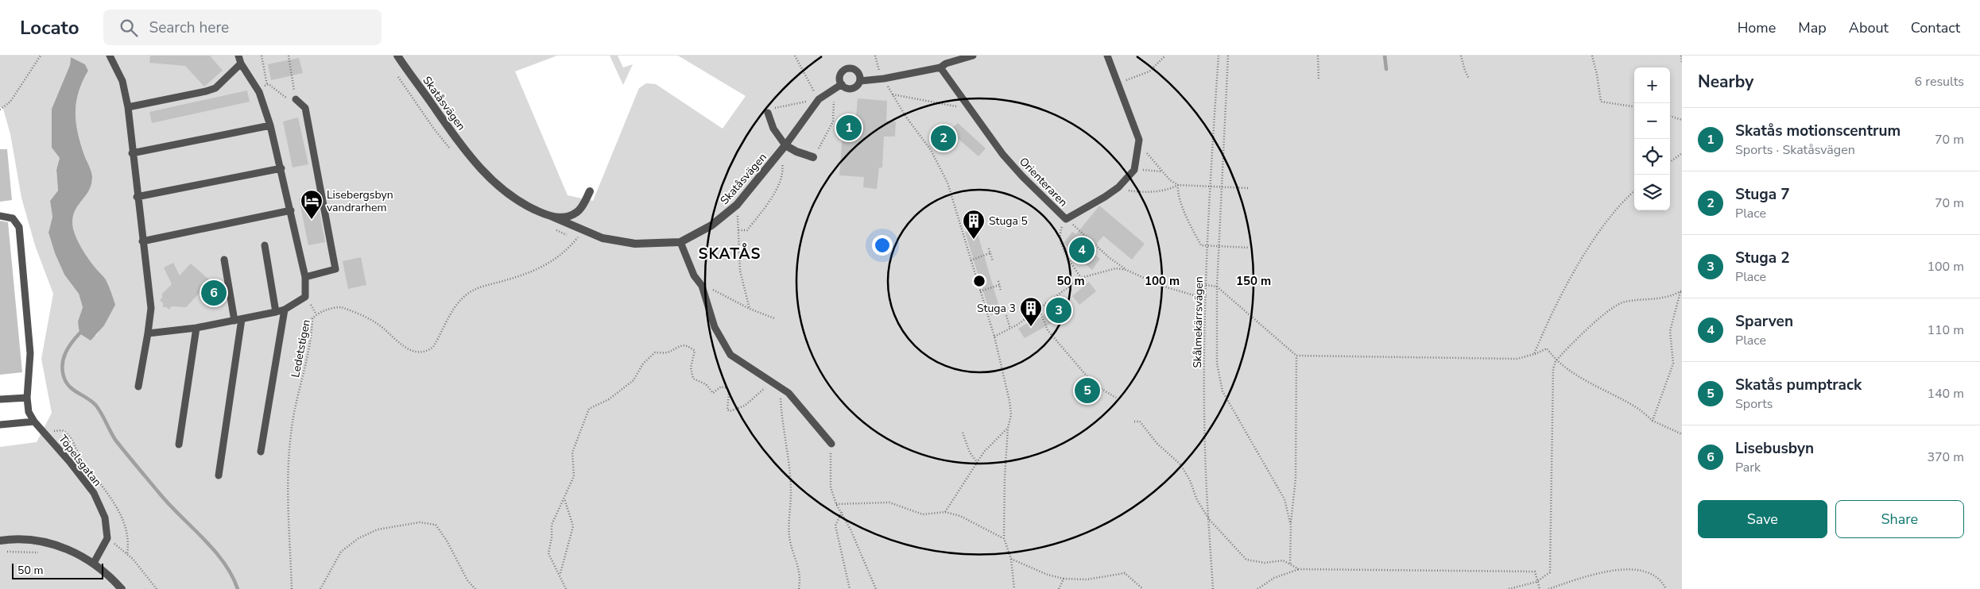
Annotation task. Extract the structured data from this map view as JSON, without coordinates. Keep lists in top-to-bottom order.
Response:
{
  "streets": {
    "street": ["Skatåsvägen"],
    "lane": ["Orienteraren", "Töpelsgatan"],
    "path": ["Skålmekärrsvägen", "Ledetstigen"]
  },
  "districts": ["SKATÅS"],
  "places": {
    "hotel": ["Lisebergsbyn vandrarhem"],
    "building": ["Stuga 5", "Stuga 3"]
  },
  "scale_bar": "50 m",
  "page": {
    "header": "Locato",
    "search": "Search here",
    "nav": [
      "Home",
      "Map",
      "About",
      "Contact"
    ],
    "heading": ["Nearby", "6 results"],
    "map_buttons": ["+", "−"],
    "list": [
      {
        "mark": "1",
        "name": "Skatås motionscentrum",
        "note": "Sports · Skatåsvägen",
        "value": "70 m"
      },
      {
        "mark": "2",
        "name": "Stuga 7",
        "note": "Place",
        "value": "70 m"
      },
      {
        "mark": "3",
        "name": "Stuga 2",
        "note": "Place",
        "value": "100 m"
      },
      {
        "mark": "4",
        "name": "Sparven",
        "note": "Place",
        "value": "110 m"
      },
      {
        "mark": "5",
        "name": "Skatås pumptrack",
        "note": "Sports",
        "value": "140 m"
      },
      {
        "mark": "6",
        "name": "Lisebusbyn",
        "note": "Park",
        "value": "370 m"
      }
    ],
    "pins": [
      "1",
      "2",
      "4",
      "6",
      "3",
      "5"
    ],
    "buttons": ["Save", "Share"],
    "scale": "50 m"
  },
  "rings": ["50 m", "100 m", "150 m"]
}
